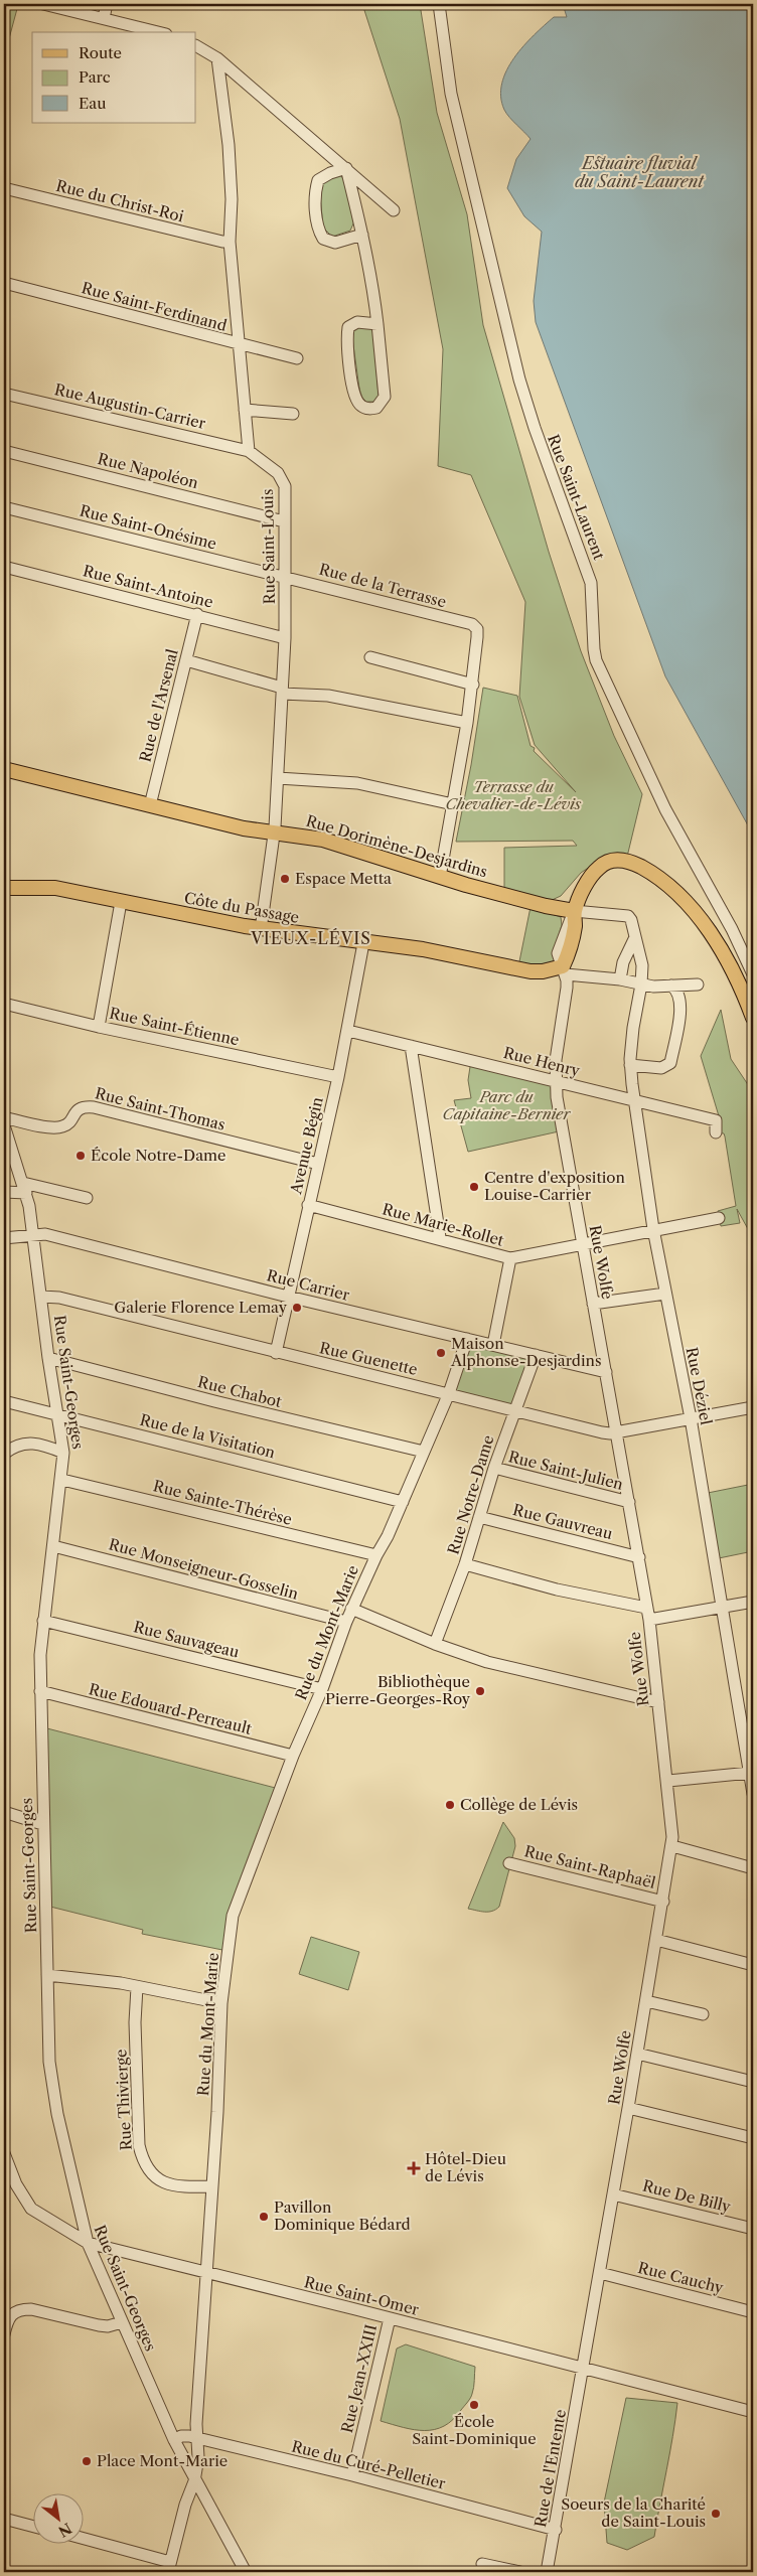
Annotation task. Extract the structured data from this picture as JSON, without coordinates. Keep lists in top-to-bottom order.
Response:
{
  "streets": {
    "main road": ["Rue Dorimène-Desjardins", "Côte du Passage"],
    "street": [
      "Rue du Christ-Roi",
      "Rue Saint-Ferdinand",
      "Rue Augustin-Carrier",
      "Rue Napoléon",
      "Rue Saint-Laurent",
      "Rue Saint-Onésime",
      "Rue Saint-Louis",
      "Rue de la Terrasse",
      "Rue Saint-Antoine",
      "Rue de l'Arsenal",
      "Rue Saint-Étienne",
      "Rue Henry",
      "Rue Saint-Thomas",
      "Avenue Bégin",
      "Rue Marie-Rollet",
      "Rue Wolfe",
      "Rue Carrier",
      "Rue Guenette",
      "Rue Saint-Georges",
      "Rue Déziel",
      "Rue Chabot",
      "Rue de la Visitation",
      "Rue Saint-Julien",
      "Rue Notre-Dame",
      "Rue Sainte-Thérèse",
      "Rue Gauvreau",
      "Rue Monseigneur-Gosselin",
      "Rue du Mont-Marie",
      "Rue Sauvageau",
      "Rue Edouard-Perreault",
      "Rue Saint-Raphaël",
      "Rue Thivierge",
      "Rue De Billy",
      "Rue Cauchy",
      "Rue Saint-Omer",
      "Rue Jean-XXIII",
      "Rue du Curé-Pelletier",
      "Rue de l'Entente"
    ]
  },
  "crossings": [
    ["Rue Augustin-Carrier", "Rue Saint-Louis"],
    ["Rue Napoléon", "Rue Saint-Louis"],
    ["Rue Saint-Onésime", "Rue Saint-Louis"],
    ["Rue Saint-Onésime", "Rue de la Terrasse"],
    ["Rue Saint-Louis", "Rue de la Terrasse"],
    ["Rue Saint-Louis", "Rue Saint-Antoine"],
    ["Rue Saint-Louis", "Rue Dorimène-Desjardins"],
    ["Rue Saint-Louis", "Côte du Passage"],
    ["Rue Saint-Antoine", "Rue de l'Arsenal"],
    ["Rue de l'Arsenal", "Rue Dorimène-Desjardins"],
    ["Rue Dorimène-Desjardins", "Rue Déziel"],
    ["Côte du Passage", "Avenue Bégin"],
    ["Côte du Passage", "Rue Wolfe"],
    ["Côte du Passage", "Rue Déziel"],
    ["Rue Saint-Étienne", "Avenue Bégin"],
    ["Rue Henry", "Avenue Bégin"],
    ["Rue Henry", "Rue Wolfe"],
    ["Rue Henry", "Rue Déziel"],
    ["Rue Saint-Thomas", "Avenue Bégin"],
    ["Avenue Bégin", "Rue Marie-Rollet"],
    ["Avenue Bégin", "Rue Carrier"],
    ["Avenue Bégin", "Rue Guenette"],
    ["Rue Marie-Rollet", "Rue Wolfe"],
    ["Rue Marie-Rollet", "Rue Déziel"],
    ["Rue Wolfe", "Rue Carrier"],
    ["Rue Wolfe", "Rue Guenette"],
    ["Rue Wolfe", "Rue Saint-Julien"],
    ["Rue Wolfe", "Rue Gauvreau"],
    ["Rue Wolfe", "Rue Saint-Raphaël"],
    ["Rue Wolfe", "Rue De Billy"],
    ["Rue Wolfe", "Rue Cauchy"],
    ["Rue Wolfe", "Rue Saint-Omer"],
    ["Rue Wolfe", "Rue de l'Entente"],
    ["Rue Carrier", "Rue Saint-Georges"],
    ["Rue Carrier", "Rue Notre-Dame"],
    ["Rue Carrier", "Rue du Mont-Marie"],
    ["Rue Guenette", "Rue Saint-Georges"],
    ["Rue Guenette", "Rue Déziel"],
    ["Rue Guenette", "Rue Notre-Dame"],
    ["Rue Guenette", "Rue du Mont-Marie"],
    ["Rue Saint-Georges", "Rue Chabot"],
    ["Rue Saint-Georges", "Rue de la Visitation"],
    ["Rue Saint-Georges", "Rue Sainte-Thérèse"],
    ["Rue Saint-Georges", "Rue Monseigneur-Gosselin"],
    ["Rue Saint-Georges", "Rue du Mont-Marie"],
    ["Rue Saint-Georges", "Rue Sauvageau"],
    ["Rue Saint-Georges", "Rue Edouard-Perreault"],
    ["Rue Saint-Georges", "Rue Saint-Omer"],
    ["Rue Saint-Georges", "Rue du Curé-Pelletier"],
    ["Rue Chabot", "Rue du Mont-Marie"],
    ["Rue de la Visitation", "Rue du Mont-Marie"],
    ["Rue Saint-Julien", "Rue Notre-Dame"],
    ["Rue Notre-Dame", "Rue Gauvreau"],
    ["Rue Sainte-Thérèse", "Rue du Mont-Marie"],
    ["Rue Monseigneur-Gosselin", "Rue du Mont-Marie"],
    ["Rue du Mont-Marie", "Rue Sauvageau"],
    ["Rue du Mont-Marie", "Rue Edouard-Perreault"],
    ["Rue du Mont-Marie", "Rue Thivierge"],
    ["Rue du Mont-Marie", "Rue Saint-Omer"],
    ["Rue du Mont-Marie", "Rue du Curé-Pelletier"],
    ["Rue Saint-Omer", "Rue Jean-XXIII"],
    ["Rue Saint-Omer", "Rue de l'Entente"],
    ["Rue Jean-XXIII", "Rue du Curé-Pelletier"],
    ["Rue du Curé-Pelletier", "Rue de l'Entente"]
  ],
  "districts": ["VIEUX-LÉVIS"],
  "water": ["Estuaire fluvial du Saint-Laurent"],
  "parks": ["Terrasse du Chevalier-de-Lévis", "Parc du Capitaine-Bernier"],
  "places": {
    "other": [
      "Espace Metta",
      "École Notre-Dame",
      "Centre d'exposition Louise-Carrier",
      "Galerie Florence Lemay",
      "Maison Alphonse-Desjardins",
      "Bibliothèque Pierre-Georges-Roy",
      "Collège de Lévis",
      "Pavillon Dominique Bédard",
      "École Saint-Dominique",
      "Place Mont-Marie",
      "Soeurs de la Charité de Saint-Louis"
    ],
    "health": ["Hôtel-Dieu de Lévis"]
  },
  "legend": ["Route", "Parc", "Eau"],
  "north": "bottom right"
}
